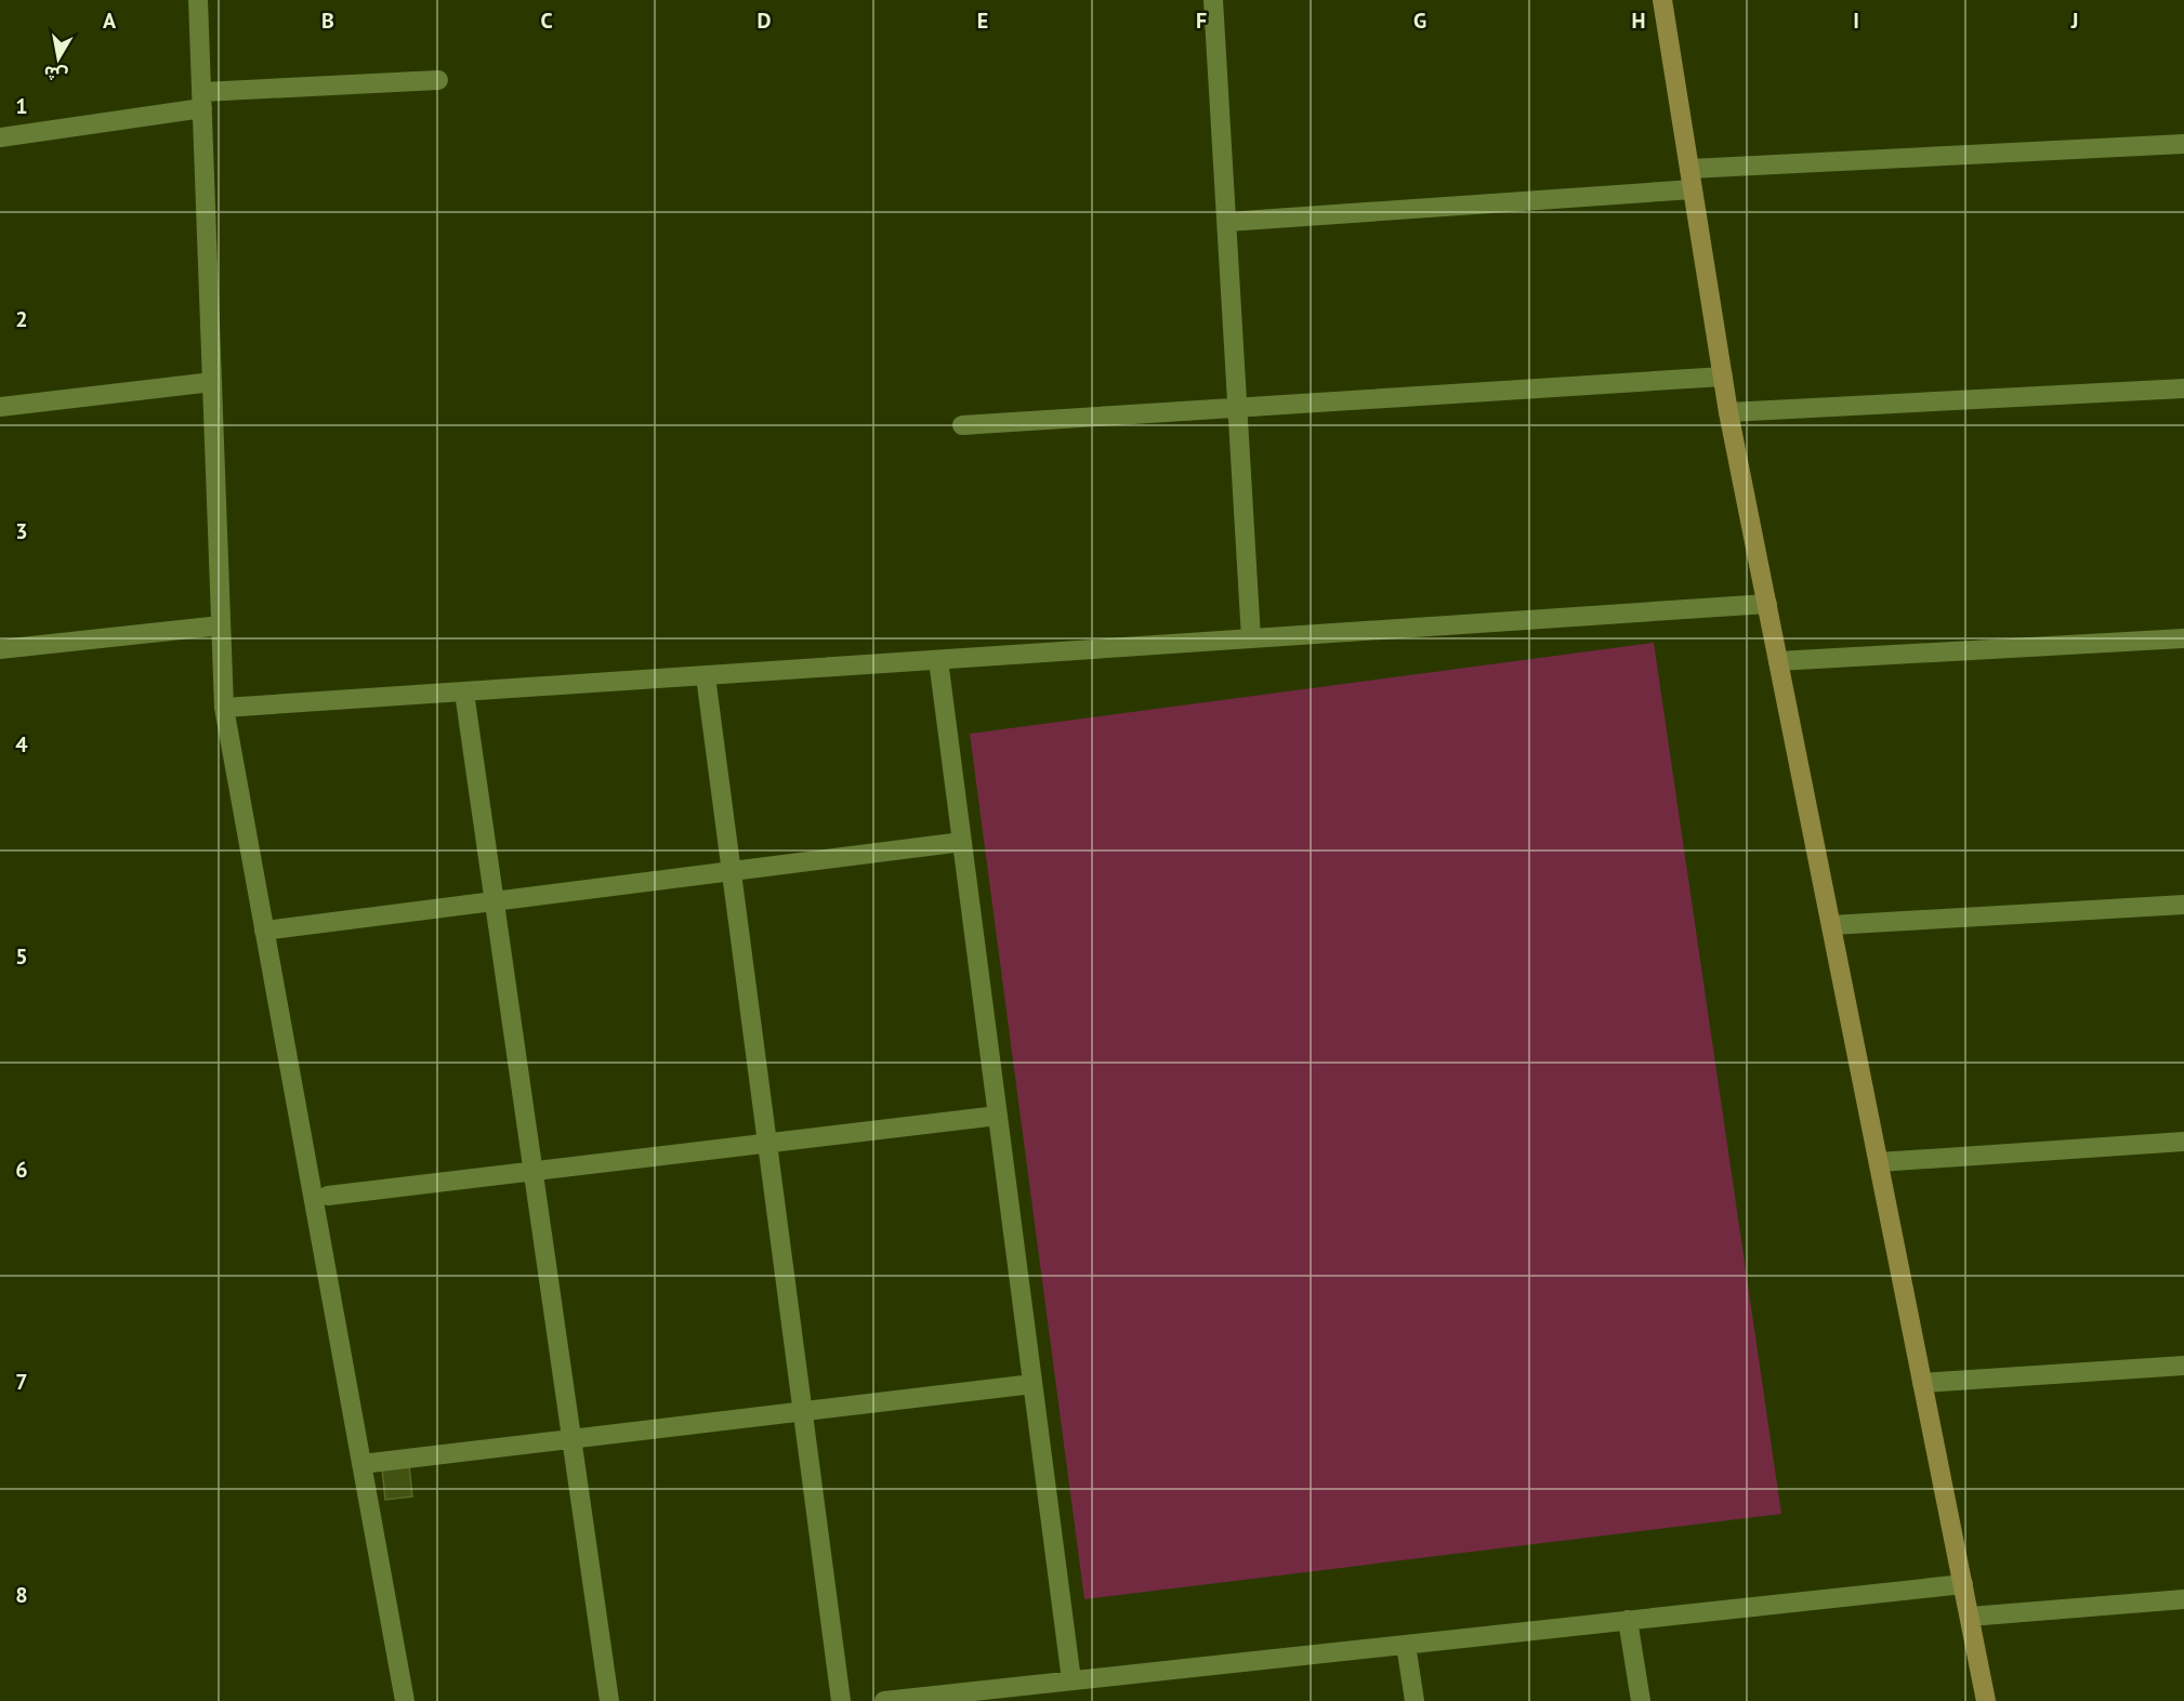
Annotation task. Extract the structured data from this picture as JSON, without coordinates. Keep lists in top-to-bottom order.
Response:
{
  "north": "bottom",
  "grid": {
    "columns": [
      "A",
      "B",
      "C",
      "D",
      "E",
      "F",
      "G",
      "H",
      "I",
      "J"
    ],
    "rows": [
      "1",
      "2",
      "3",
      "4",
      "5",
      "6",
      "7",
      "8"
    ]
  }
}
